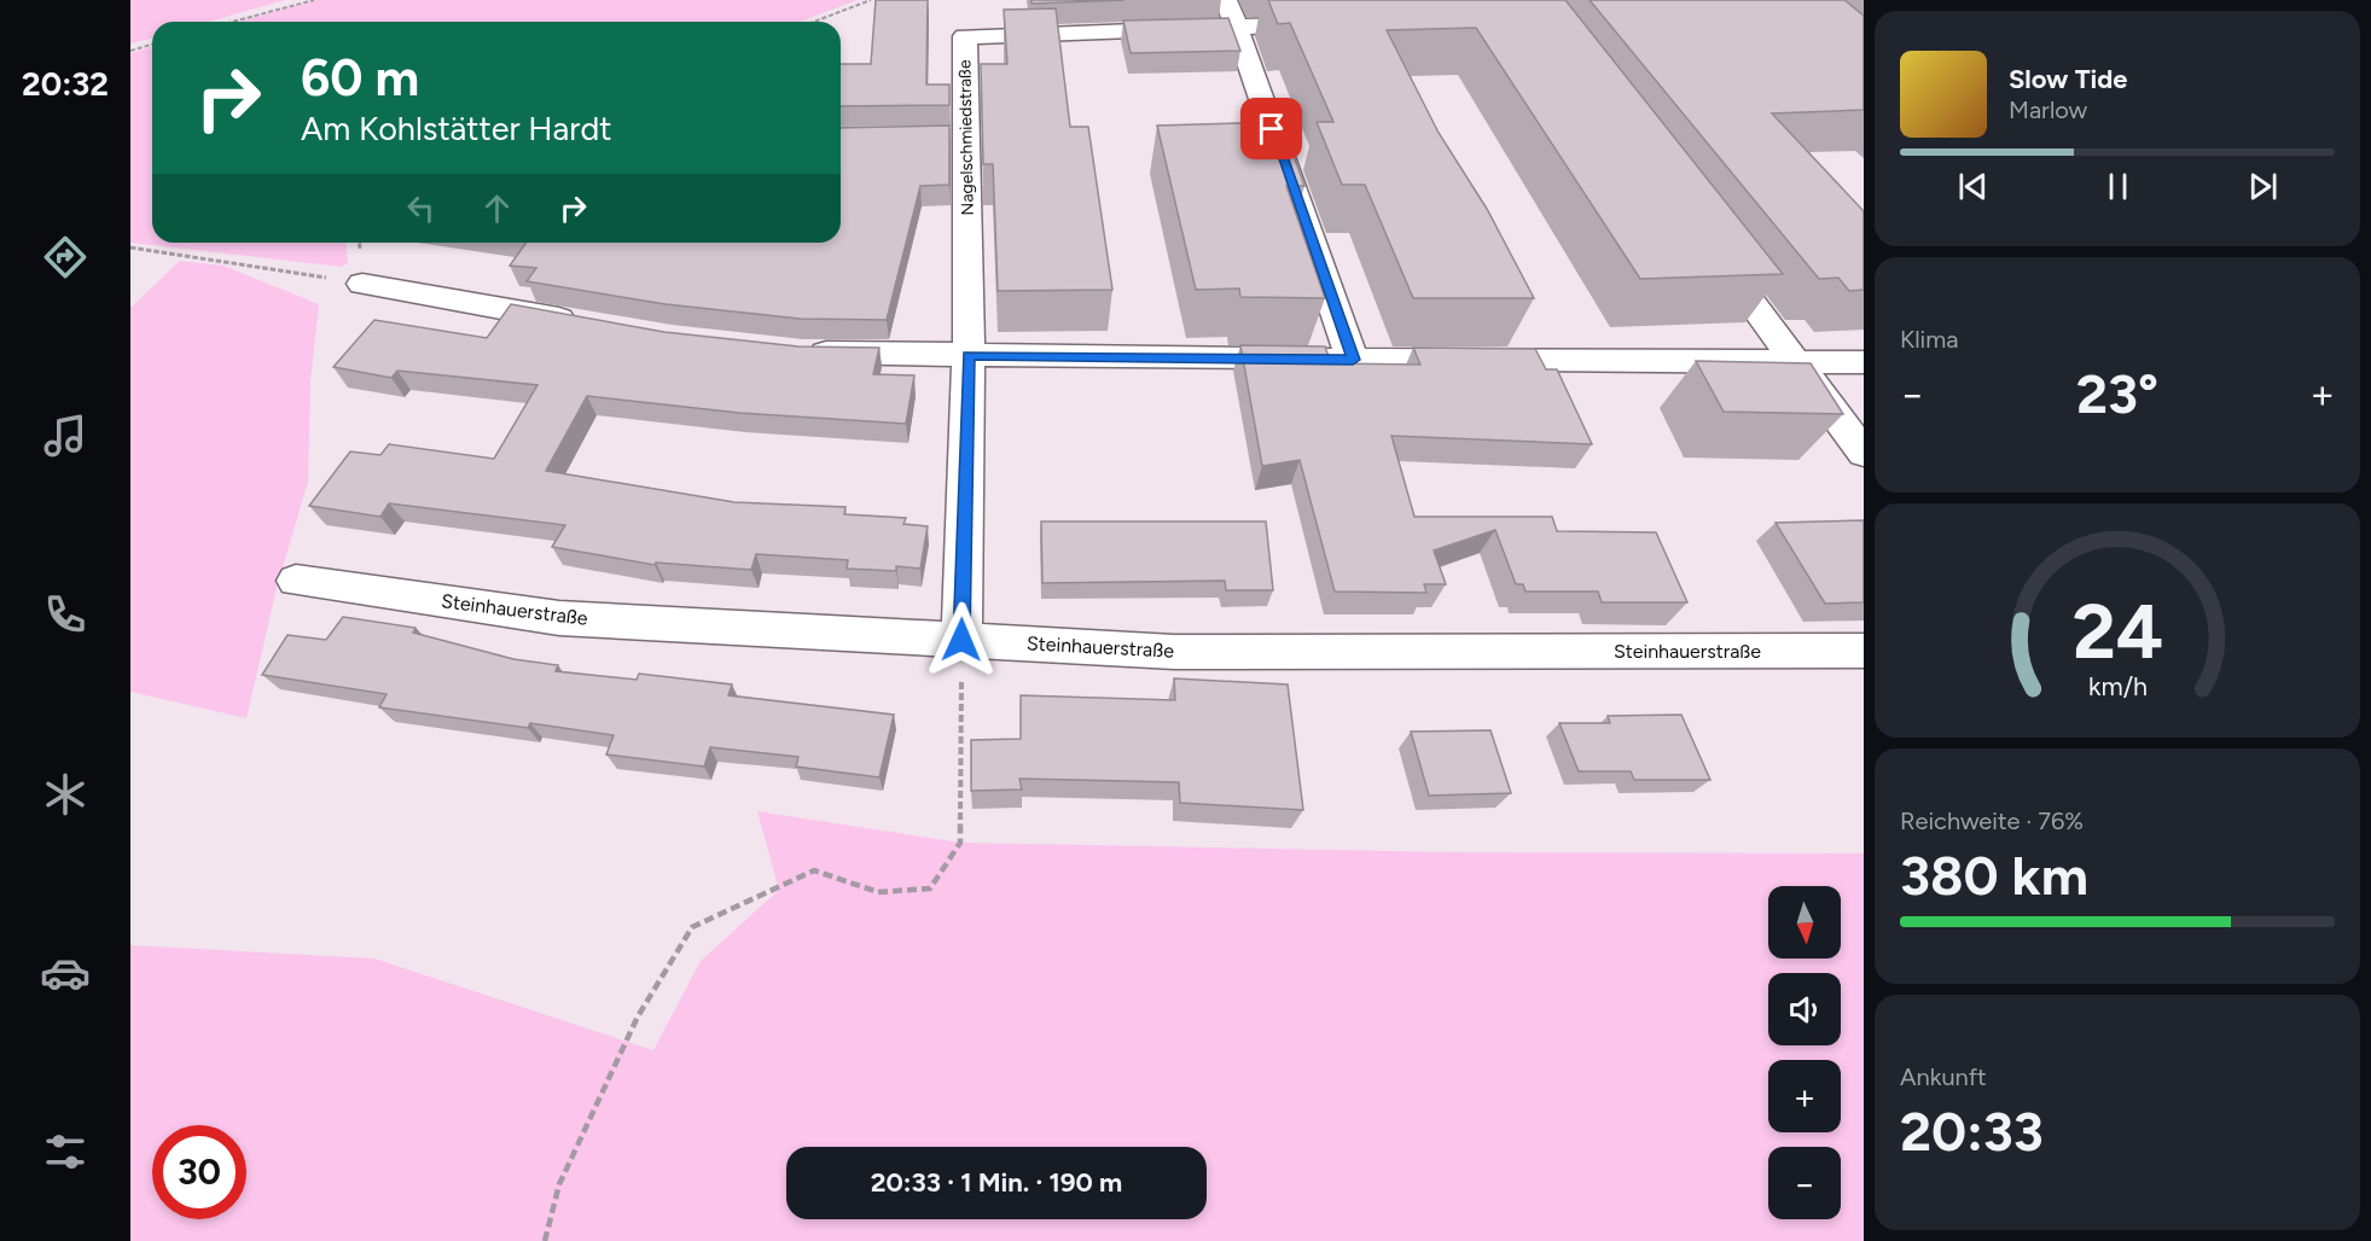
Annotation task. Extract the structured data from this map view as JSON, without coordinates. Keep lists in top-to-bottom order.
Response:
{
  "streets": {
    "street": ["Nagelschmiedstraße", "Steinhauerstraße"]
  },
  "crossings": [
    ["Nagelschmiedstraße", "Steinhauerstraße"]
  ],
  "north": "bottom",
  "page": {
    "tabs": "20:32",
    "turn": ["60 m", "Am Kohlstätter Hardt"],
    "song": ["Slow Tide", "Marlow"],
    "tile": [
      "Klima",
      ["Reichweite · 76%", "380 km"],
      ["Ankunft", "20:33"]
    ],
    "heat": ["−", "23°", "+"],
    "map_buttons": ["+", "−"],
    "limit": "30",
    "trip": "20:33 · 1 Min. · 190 m",
    "gauge": ["24", "km/h"]
  }
}
